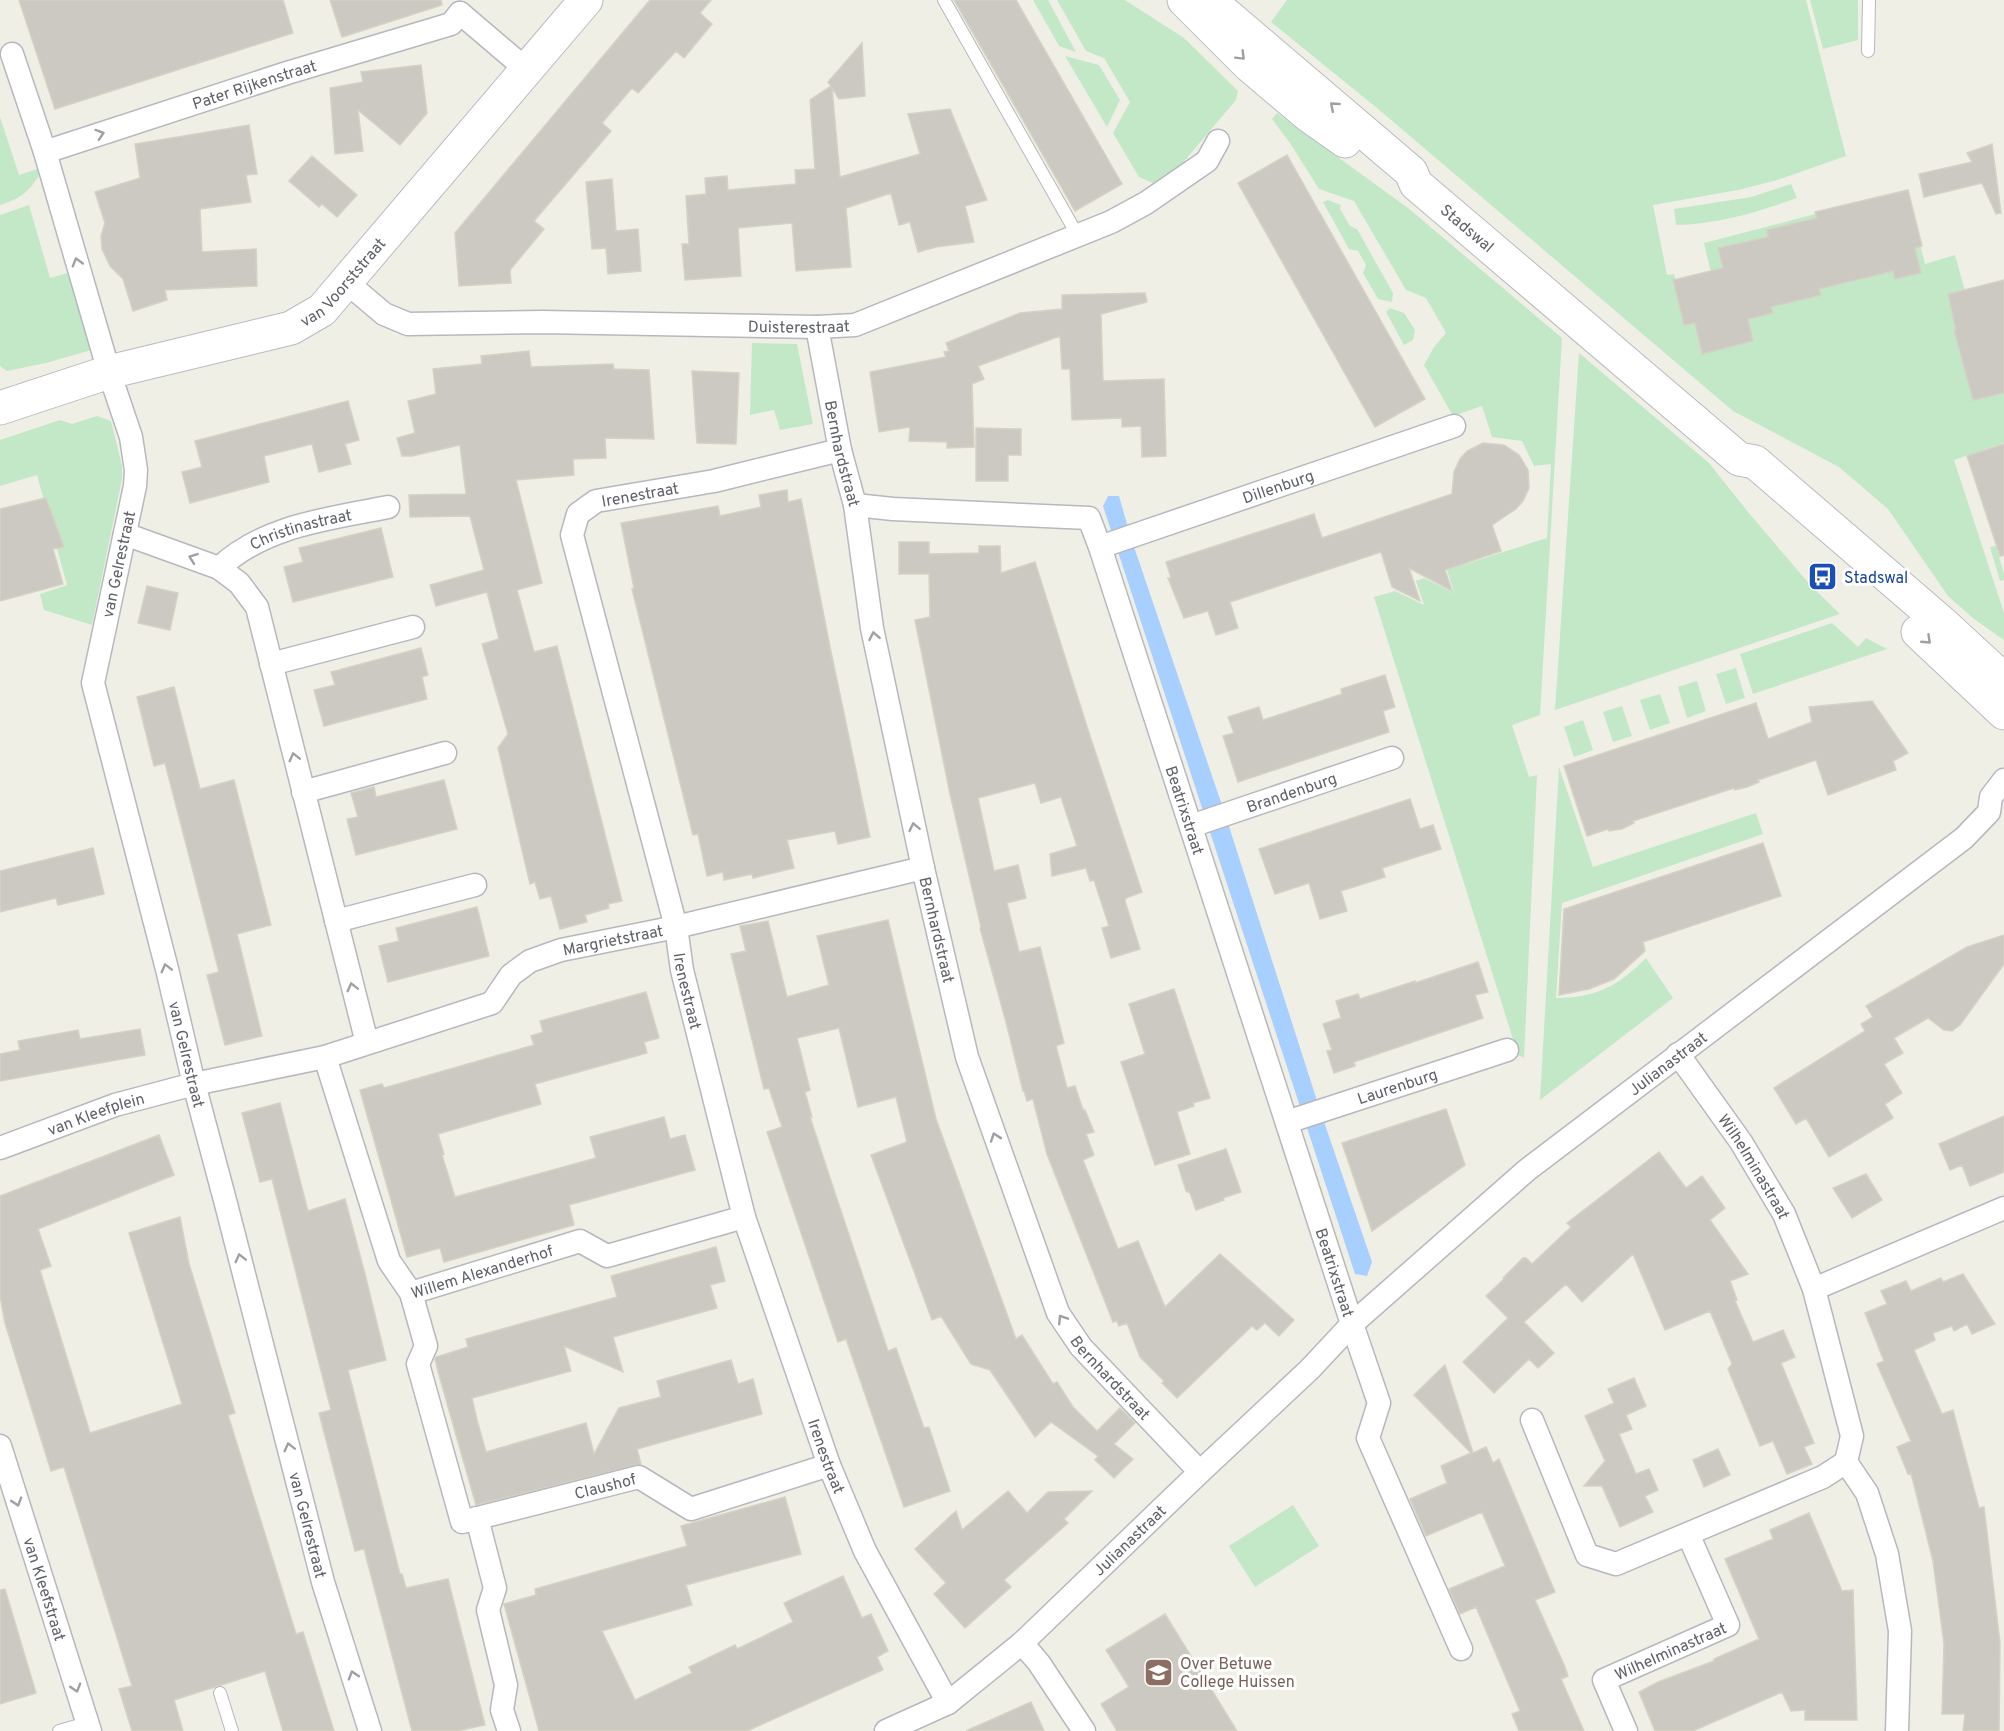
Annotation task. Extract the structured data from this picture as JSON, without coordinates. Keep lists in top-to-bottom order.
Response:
{
  "streets": {
    "main road": ["Stadswal", "van Voorststraat"],
    "street": [
      "Pater Rijkenstraat",
      "Duisterestraat",
      "Bernhardstraat",
      "Dillenburg",
      "Irenestraat",
      "Christinastraat",
      "van Gelrestraat",
      "Brandenburg",
      "Beatrixstraat",
      "Margrietstraat",
      "Julianastraat",
      "Laurenburg",
      "van Kleefplein",
      "Wilhelminastraat",
      "Willem Alexanderhof",
      "Claushof",
      "van Kleefstraat"
    ]
  },
  "crossings": [
    ["van Voorststraat", "Duisterestraat"],
    ["van Voorststraat", "van Gelrestraat"],
    ["Duisterestraat", "Bernhardstraat"],
    ["Bernhardstraat", "Irenestraat"],
    ["Bernhardstraat", "Beatrixstraat"],
    ["Bernhardstraat", "Margrietstraat"],
    ["Bernhardstraat", "Julianastraat"],
    ["Dillenburg", "Beatrixstraat"],
    ["Irenestraat", "Margrietstraat"],
    ["Irenestraat", "Julianastraat"],
    ["Irenestraat", "Willem Alexanderhof"],
    ["Irenestraat", "Claushof"],
    ["van Gelrestraat", "Margrietstraat"],
    ["van Gelrestraat", "van Kleefplein"],
    ["Brandenburg", "Beatrixstraat"],
    ["Beatrixstraat", "Julianastraat"],
    ["Beatrixstraat", "Laurenburg"],
    ["Margrietstraat", "van Kleefplein"],
    ["Julianastraat", "Wilhelminastraat"],
    ["Willem Alexanderhof", "Claushof"]
  ],
  "one_way": ["Pater Rijkenstraat", "Bernhardstraat", "van Kleefstraat"],
  "places": {
    "bus stop": ["Stadswal"],
    "school or university": ["Over Betuwe College Huissen"]
  }
}
